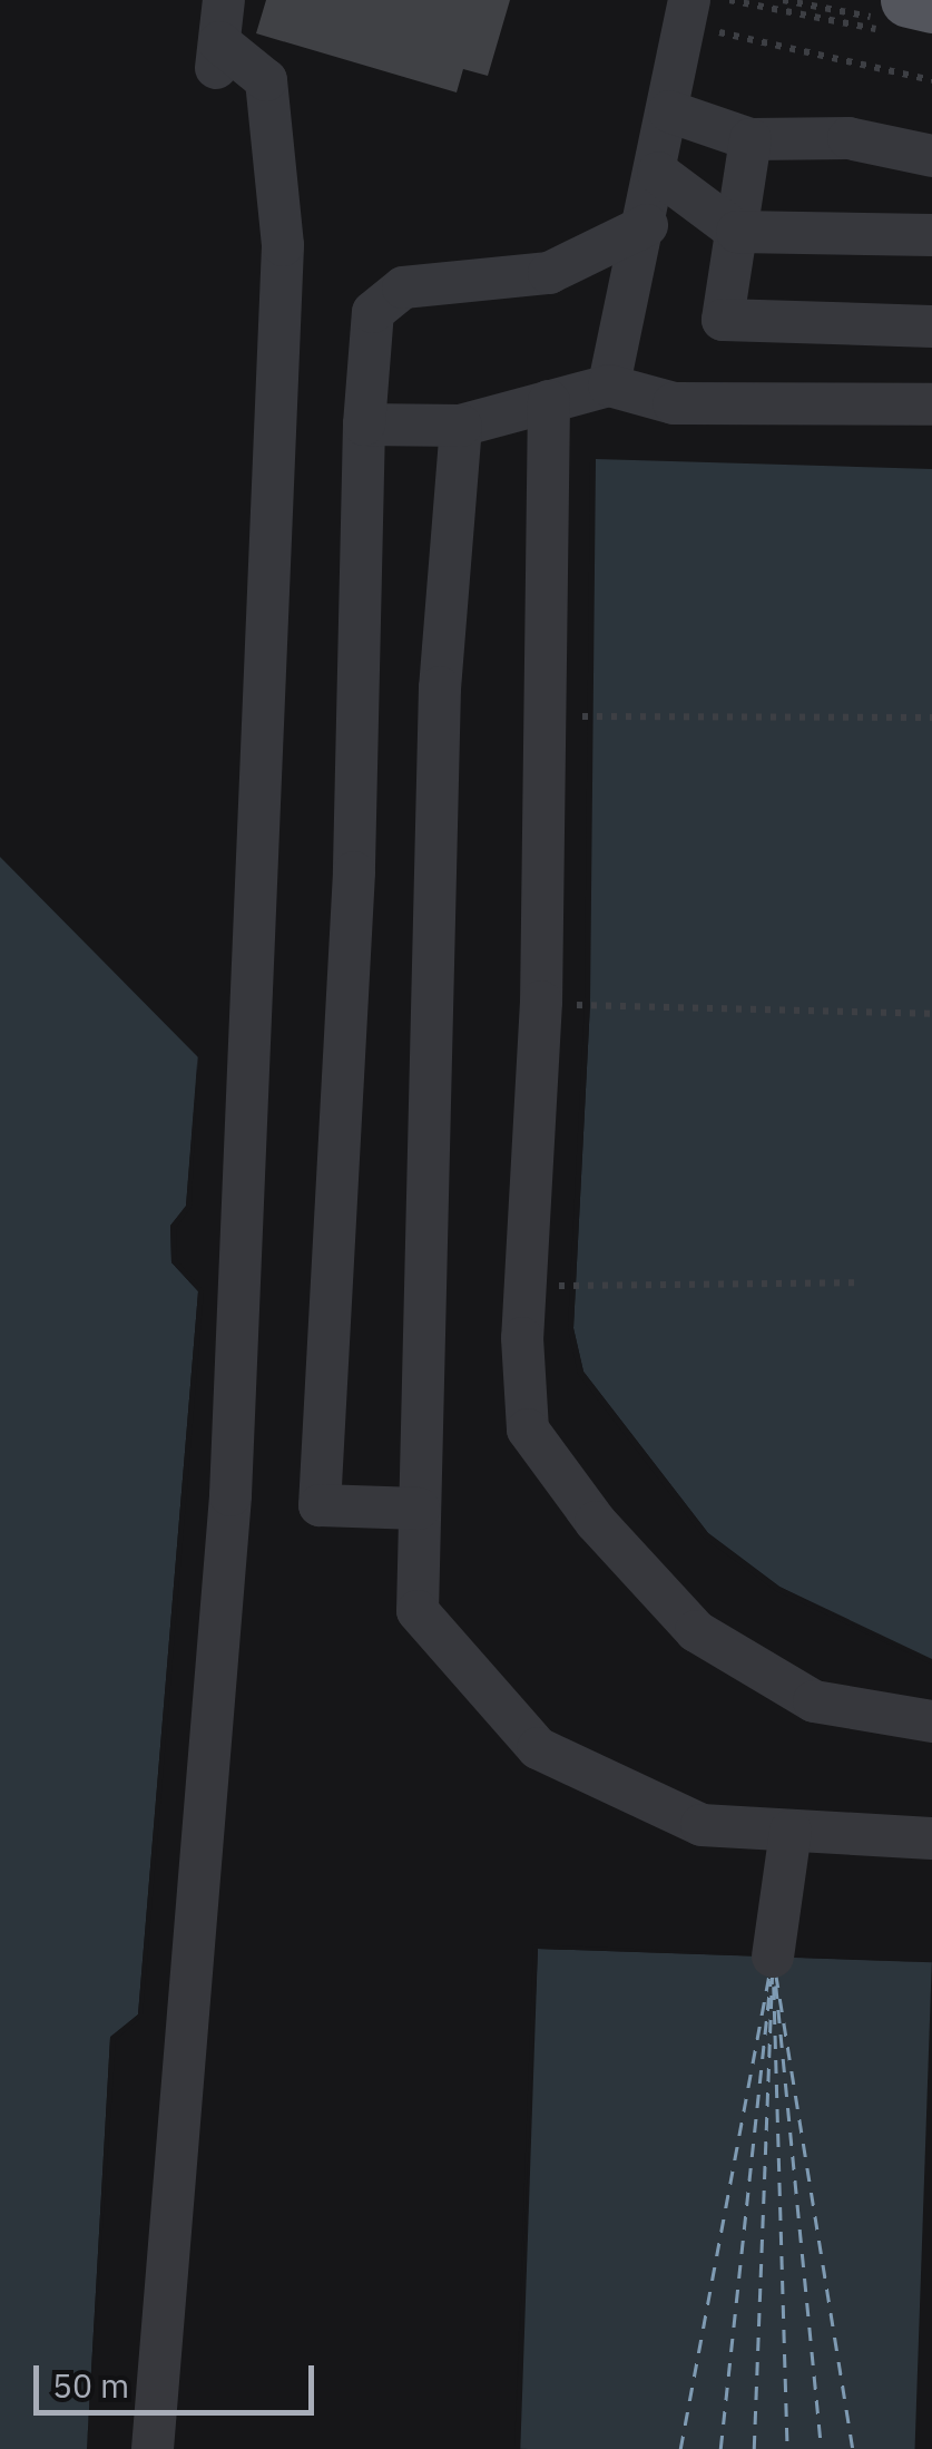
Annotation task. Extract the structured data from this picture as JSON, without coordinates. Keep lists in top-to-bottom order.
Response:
{
  "scale_bar": "50 m"
}
